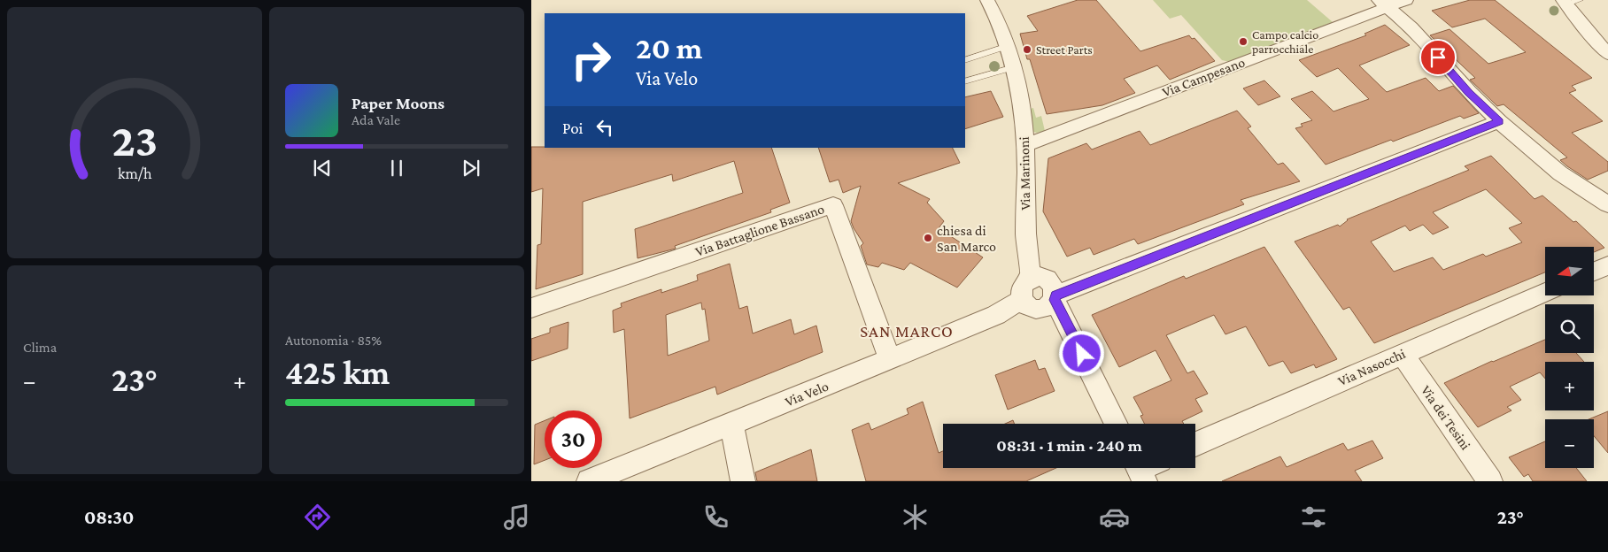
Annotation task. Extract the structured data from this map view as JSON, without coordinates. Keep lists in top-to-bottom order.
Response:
{
  "streets": {
    "street": [
      "Via Campesano",
      "Via Marinoni",
      "Via Battaglione Bassano",
      "Via Nasocchi",
      "Via Velo",
      "Via dei Tesini"
    ]
  },
  "crossings": [
    ["Via Campesano", "Via Marinoni"],
    ["Via Marinoni", "Via Velo"],
    ["Via Battaglione Bassano", "Via Velo"],
    ["Via Nasocchi", "Via dei Tesini"]
  ],
  "districts": ["SAN MARCO"],
  "places": ["Campo calcio parrocchiale", "Street Parts", "chiesa di San Marco"],
  "north": "left",
  "page": {
    "turn": ["20 m", "Via Velo"],
    "song": ["Paper Moons", "Ada Vale"],
    "then": "Poi",
    "map_buttons": ["+", "−"],
    "tile": [
      "Clima",
      ["Autonomia · 85%", "425 km"]
    ],
    "heat": ["−", "23°", "+"],
    "limit": "30",
    "trip": "08:31 · 1 min · 240 m",
    "tabs": ["08:30", "23°"],
    "gauge": ["23", "km/h"]
  }
}
